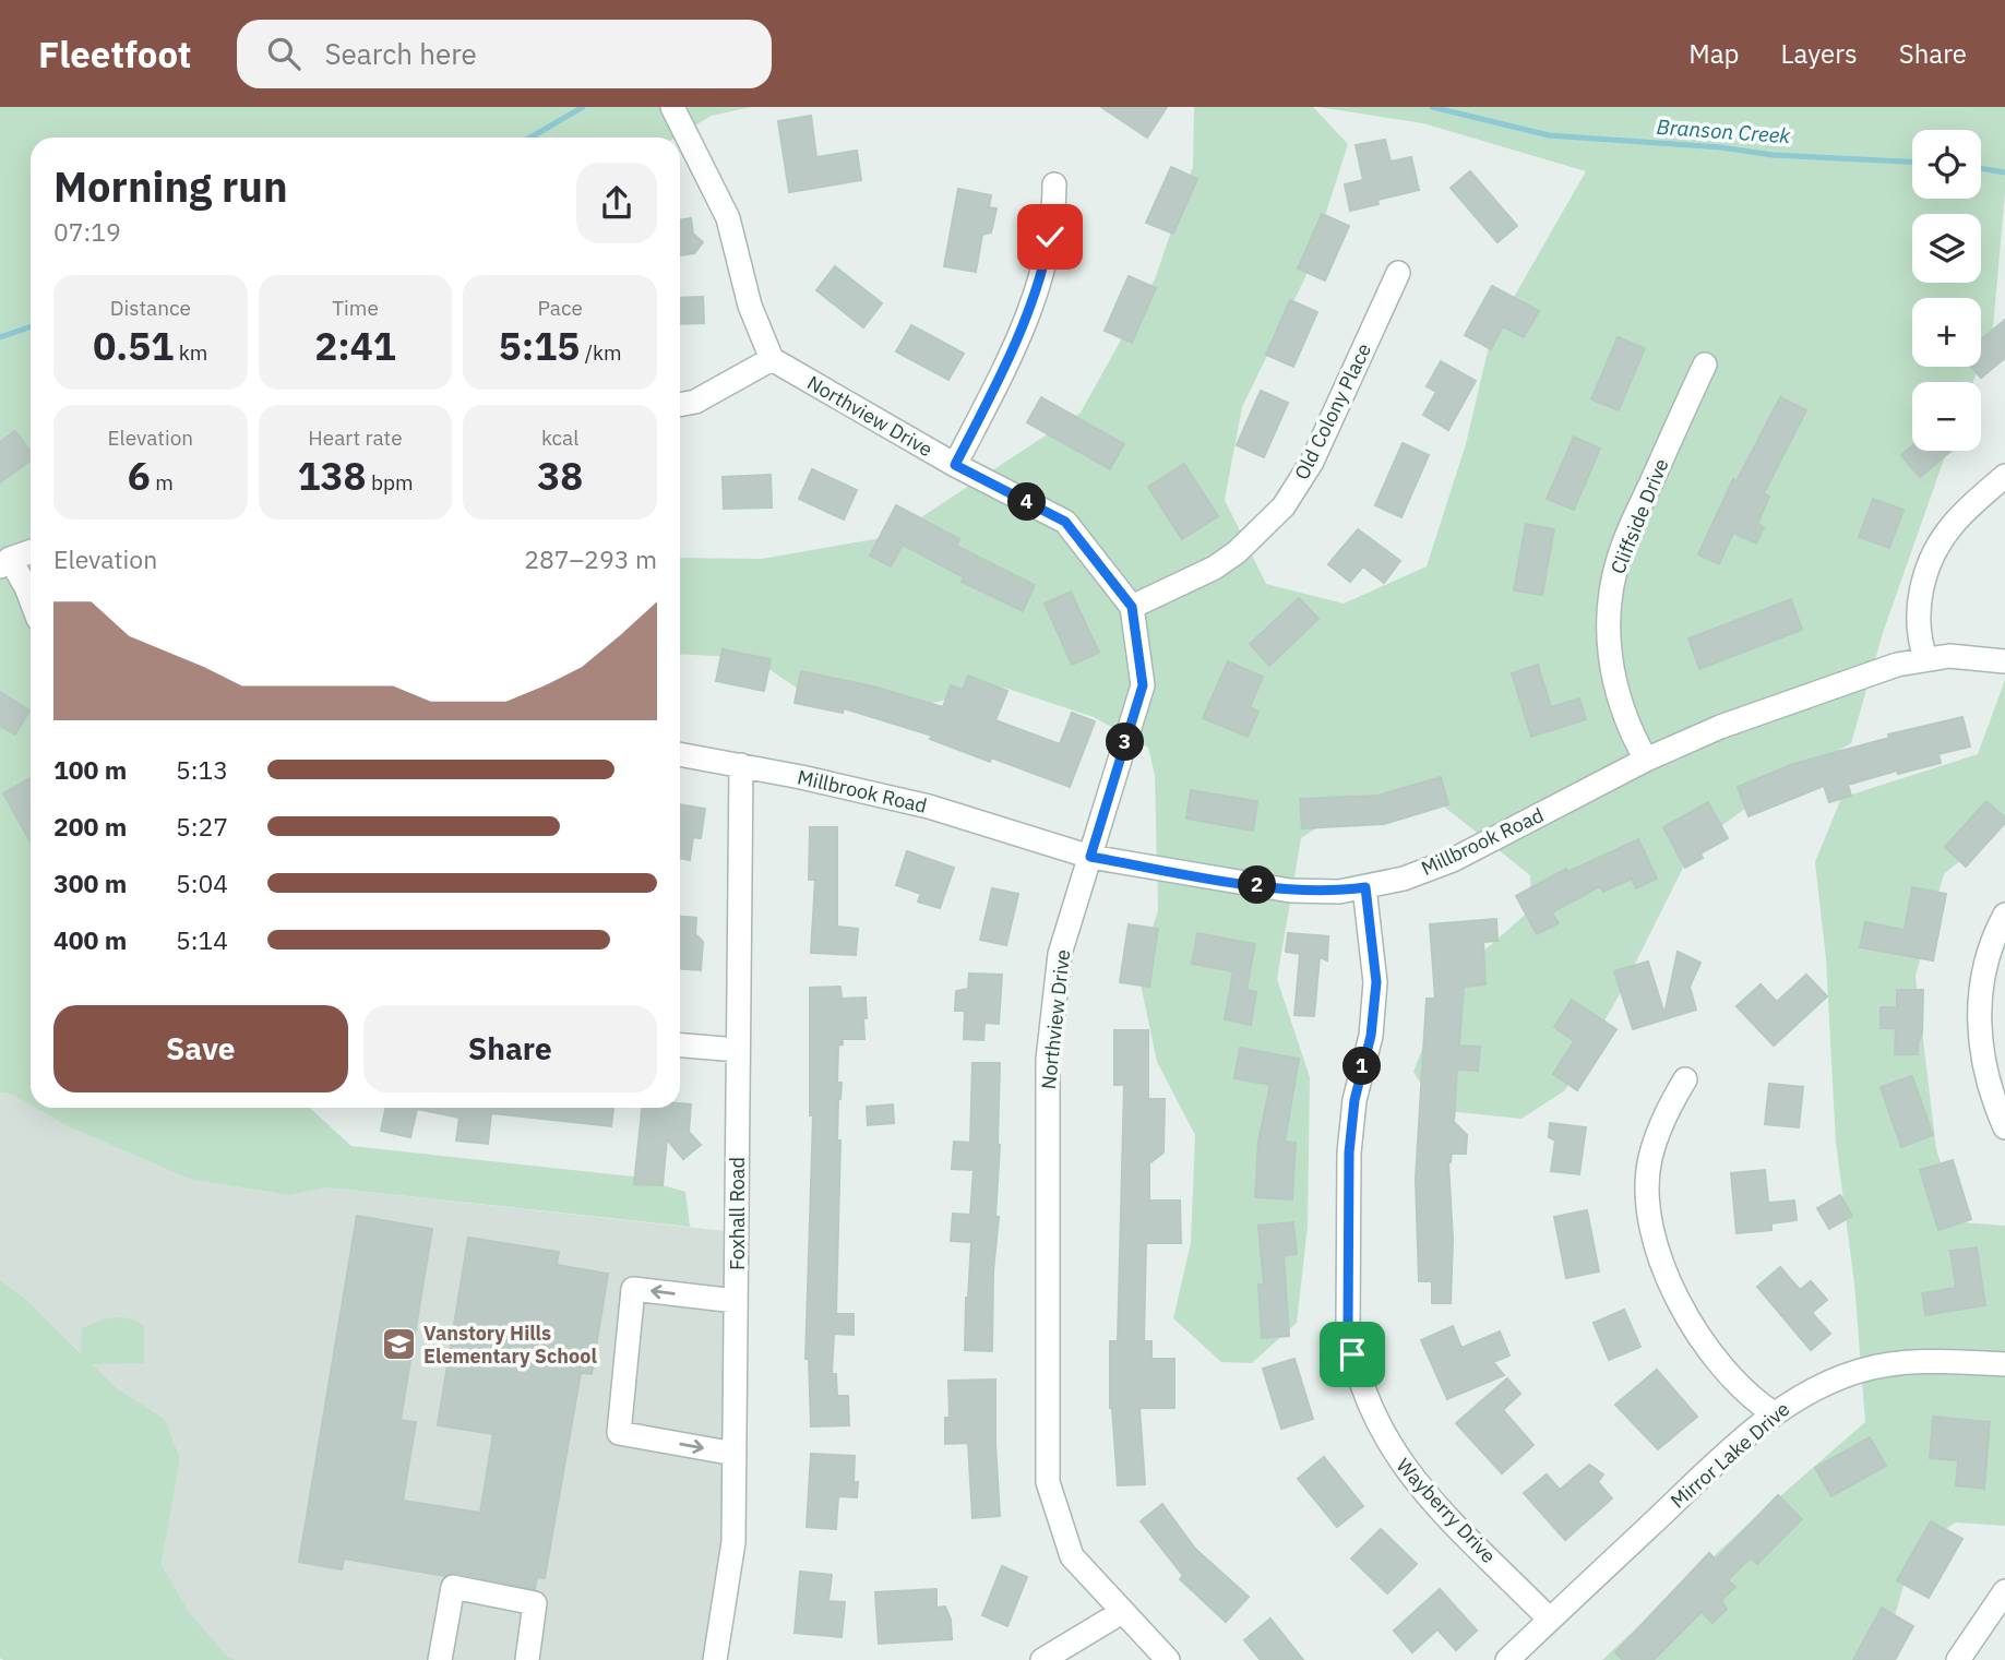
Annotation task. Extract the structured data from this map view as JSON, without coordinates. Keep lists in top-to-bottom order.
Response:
{
  "streets": {
    "street": [
      "Old Colony Place",
      "Northview Drive",
      "Cliffside Drive",
      "Millbrook Road",
      "Foxhall Road",
      "Mirror Lake Drive",
      "Wayberry Drive"
    ]
  },
  "crossings": [
    ["Old Colony Place", "Northview Drive"],
    ["Northview Drive", "Millbrook Road"],
    ["Cliffside Drive", "Millbrook Road"],
    ["Millbrook Road", "Foxhall Road"],
    ["Millbrook Road", "Wayberry Drive"],
    ["Mirror Lake Drive", "Wayberry Drive"]
  ],
  "water": ["Branson Creek"],
  "places": {
    "school or university": ["Vanstory Hills Elementary School"]
  },
  "page": {
    "header": "Fleetfoot",
    "search": "Search here",
    "nav": ["Map", "Layers", "Share"],
    "map_buttons": ["+", "−"],
    "heading": ["Morning run", "07:19"],
    "stats": [
      ["Distance", "0.51 km"],
      ["Time", "2:41"],
      ["Pace", "5:15 /km"],
      ["Elevation", "6 m"],
      ["Heart rate", "138 bpm"],
      ["kcal", "38"]
    ],
    "pins": [
      "4",
      "3",
      "2",
      "1"
    ],
    "chart": ["Elevation", "287–293 m"],
    "list": [
      {
        "name": "100 m",
        "note": "5:13"
      },
      {
        "name": "200 m",
        "note": "5:27"
      },
      {
        "name": "300 m",
        "note": "5:04"
      },
      {
        "name": "400 m",
        "note": "5:14"
      }
    ],
    "buttons": ["Save", "Share"]
  }
}
